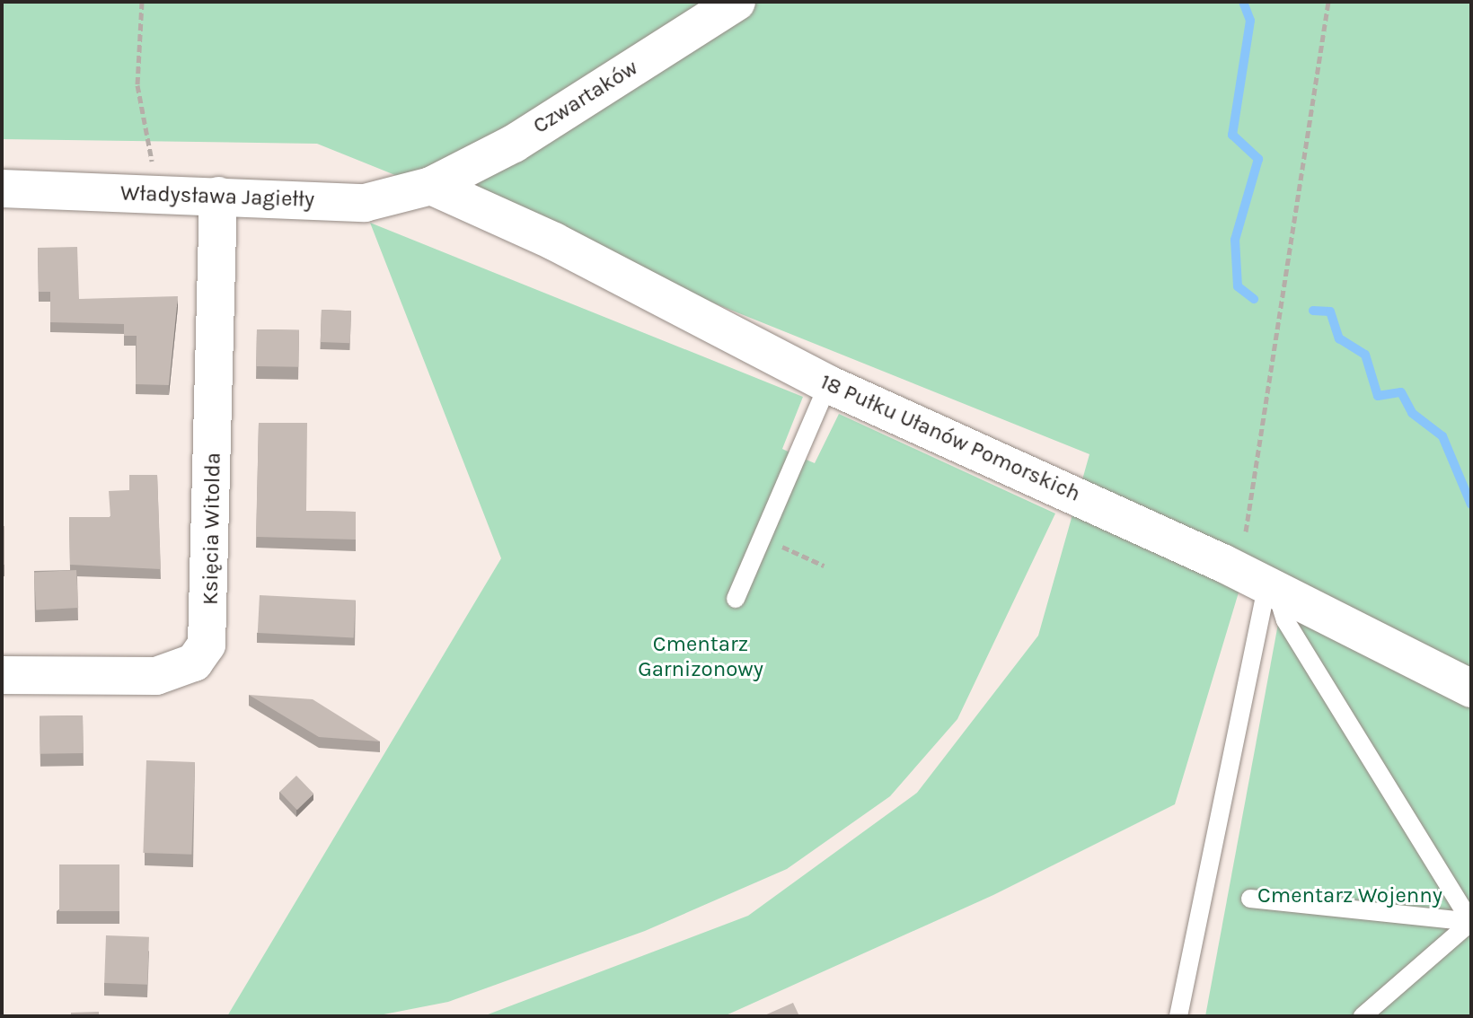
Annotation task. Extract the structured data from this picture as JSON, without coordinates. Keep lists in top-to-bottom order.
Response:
{
  "streets": {
    "street": [
      "Czwartaków",
      "Władysława Jagiełły",
      "18 Pułku Ułanów Pomorskich",
      "Księcia Witolda"
    ]
  },
  "crossings": [
    ["Czwartaków", "Władysława Jagiełły"],
    ["Czwartaków", "18 Pułku Ułanów Pomorskich"],
    ["Władysława Jagiełły", "18 Pułku Ułanów Pomorskich"],
    ["Władysława Jagiełły", "Księcia Witolda"]
  ],
  "parks": ["Cmentarz Garnizonowy", "Cmentarz Wojenny"]
}
